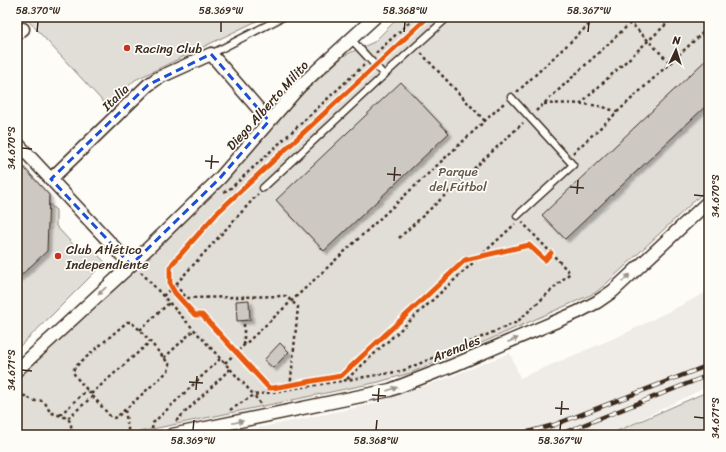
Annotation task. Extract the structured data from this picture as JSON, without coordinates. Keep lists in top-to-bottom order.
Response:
{
  "streets": {
    "street": ["Italia", "Diego Alberto Milito", "Arenales"]
  },
  "one_way": ["Arenales"],
  "parks": ["Parque del Fútbol"],
  "places": ["Racing Club", "Club Atlético Independiente"],
  "north": "top",
  "coordinates": [
    "58.370°W",
    "58.369°W",
    "58.368°W",
    "58.367°W",
    "34.670°S",
    "34.671°S"
  ]
}
